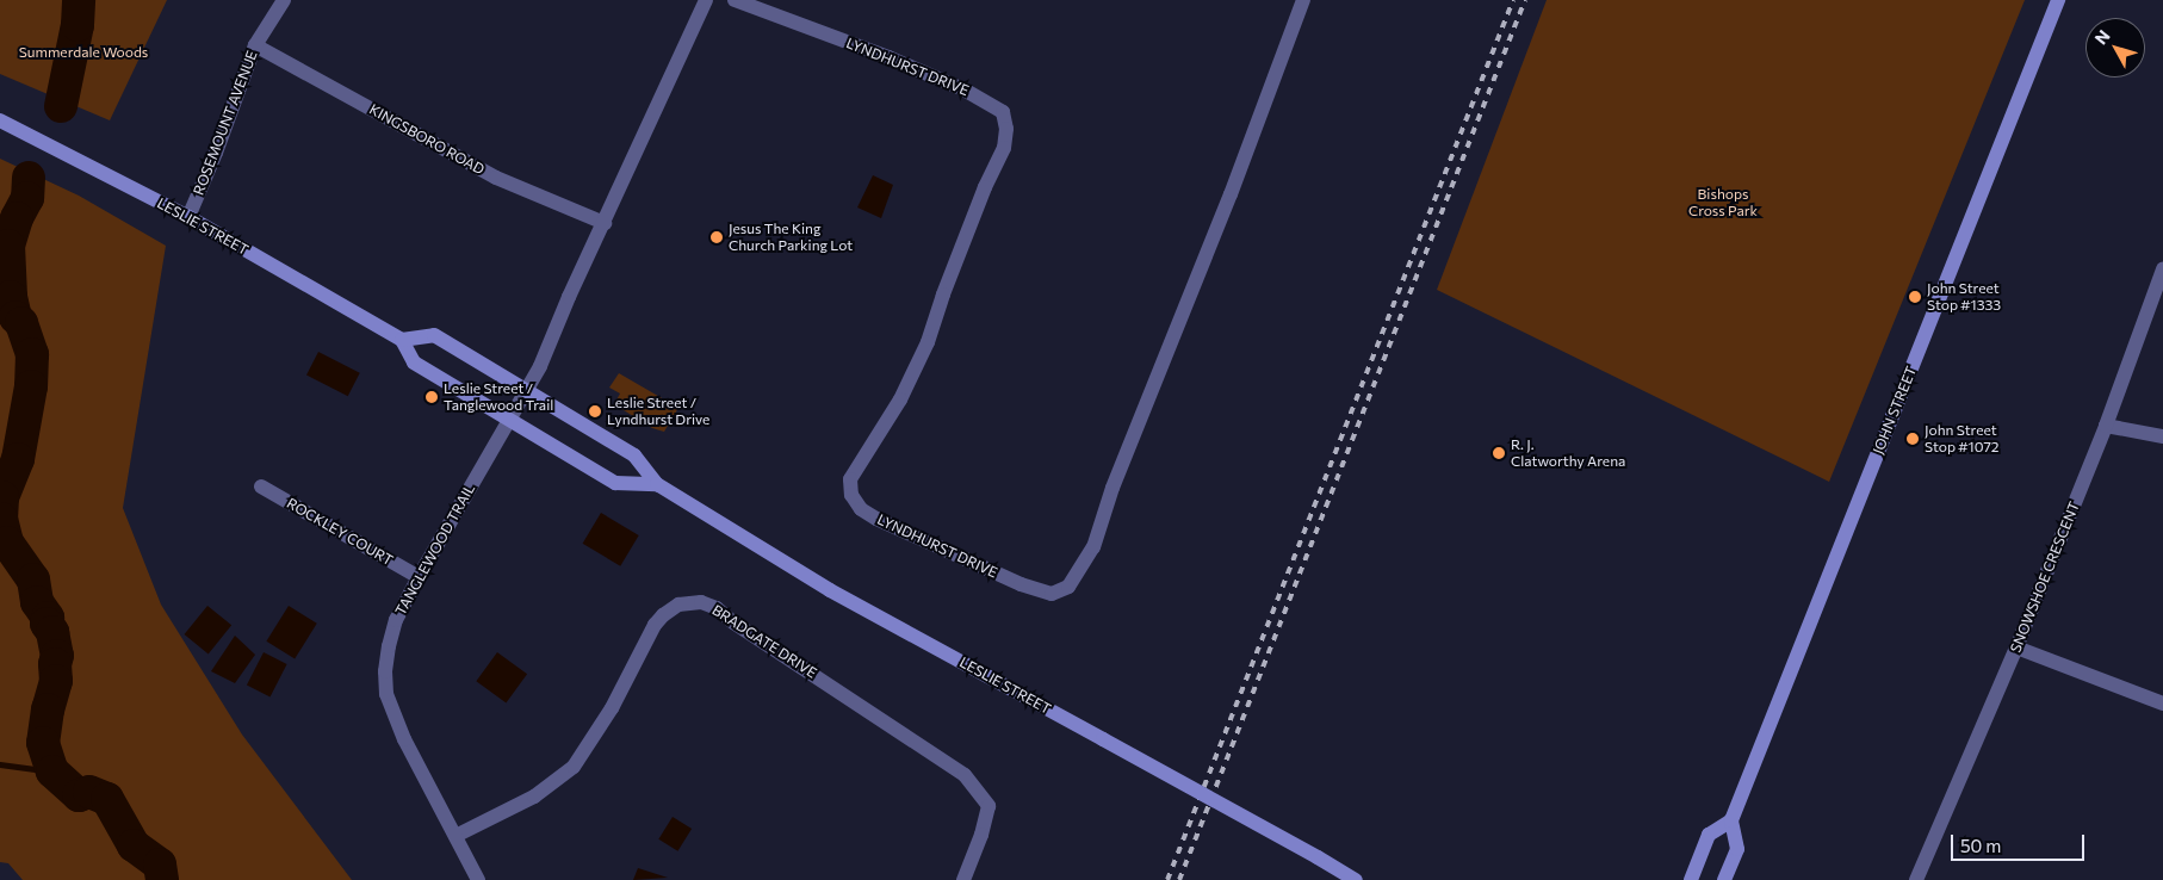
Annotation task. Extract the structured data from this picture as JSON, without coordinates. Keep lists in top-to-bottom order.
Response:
{
  "streets": {
    "main road": ["LESLIE STREET", "JOHN STREET"],
    "street": [
      "LYNDHURST DRIVE",
      "ROSEMOUNT AVENUE",
      "KINGSBORO ROAD",
      "ROCKLEY COURT",
      "TANGLEWOOD TRAIL",
      "SNOWSHOE CRESCENT",
      "BRADGATE DRIVE"
    ]
  },
  "crossings": [
    ["ROSEMOUNT AVENUE", "KINGSBORO ROAD"],
    ["ROSEMOUNT AVENUE", "LESLIE STREET"],
    ["LESLIE STREET", "TANGLEWOOD TRAIL"],
    ["ROCKLEY COURT", "TANGLEWOOD TRAIL"],
    ["TANGLEWOOD TRAIL", "BRADGATE DRIVE"]
  ],
  "parks": ["Summerdale Woods", "Bishops Cross Park"],
  "places": [
    "Jesus The King Church Parking Lot",
    "John Street Stop #1333",
    "Leslie Street / Tanglewood Trail",
    "Leslie Street / Lyndhurst Drive",
    "John Street Stop #1072",
    "R. J. Clatworthy Arena"
  ],
  "scale_bar": "50 m",
  "north": "top left"
}
